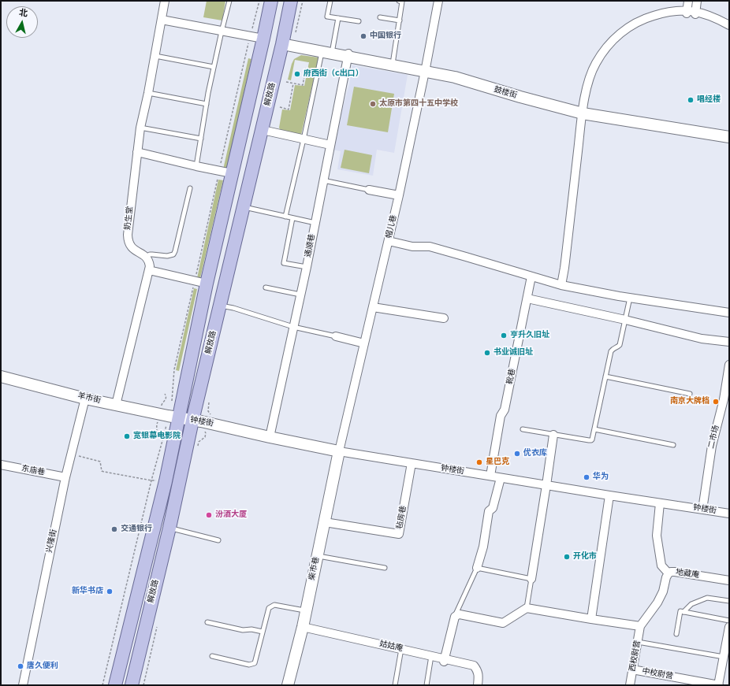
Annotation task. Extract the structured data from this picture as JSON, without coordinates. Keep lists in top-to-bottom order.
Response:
{
  "streets": {
    "main road": ["解放路"],
    "street": [
      "鼓楼街",
      "奶生堂",
      "帽儿巷",
      "通顺巷",
      "靴巷",
      "羊市街",
      "钟楼街",
      "二市场",
      "东庙巷",
      "毡房巷",
      "兴隆街",
      "柴市巷",
      "地藏庵",
      "姑姑庵",
      "西校尉营",
      "中校尉营"
    ]
  },
  "crossings": [
    ["鼓楼街", "解放路"],
    ["鼓楼街", "帽儿巷"],
    ["鼓楼街", "通顺巷"],
    ["解放路", "羊市街"],
    ["解放路", "钟楼街"],
    ["帽儿巷", "钟楼街"],
    ["帽儿巷", "柴市巷"],
    ["通顺巷", "钟楼街"],
    ["靴巷", "钟楼街"],
    ["羊市街", "钟楼街"],
    ["羊市街", "兴隆街"],
    ["钟楼街", "二市场"],
    ["钟楼街", "毡房巷"],
    ["钟楼街", "柴市巷"],
    ["东庙巷", "兴隆街"],
    ["毡房巷", "柴市巷"],
    ["柴市巷", "姑姑庵"],
    ["地藏庵", "西校尉营"],
    ["西校尉营", "中校尉营"]
  ],
  "places": [
    "中国银行",
    "府西街（C出口）",
    "唱经楼",
    "太原市第四十五中学校",
    "亨升久旧址",
    "书业诚旧址",
    "南京大牌档",
    "宽银幕电影院",
    "优衣库",
    "星巴克",
    "华为",
    "汾酒大厦",
    "交通银行",
    "开化市",
    "新华书店",
    "唐久便利"
  ],
  "north": "top"
}
